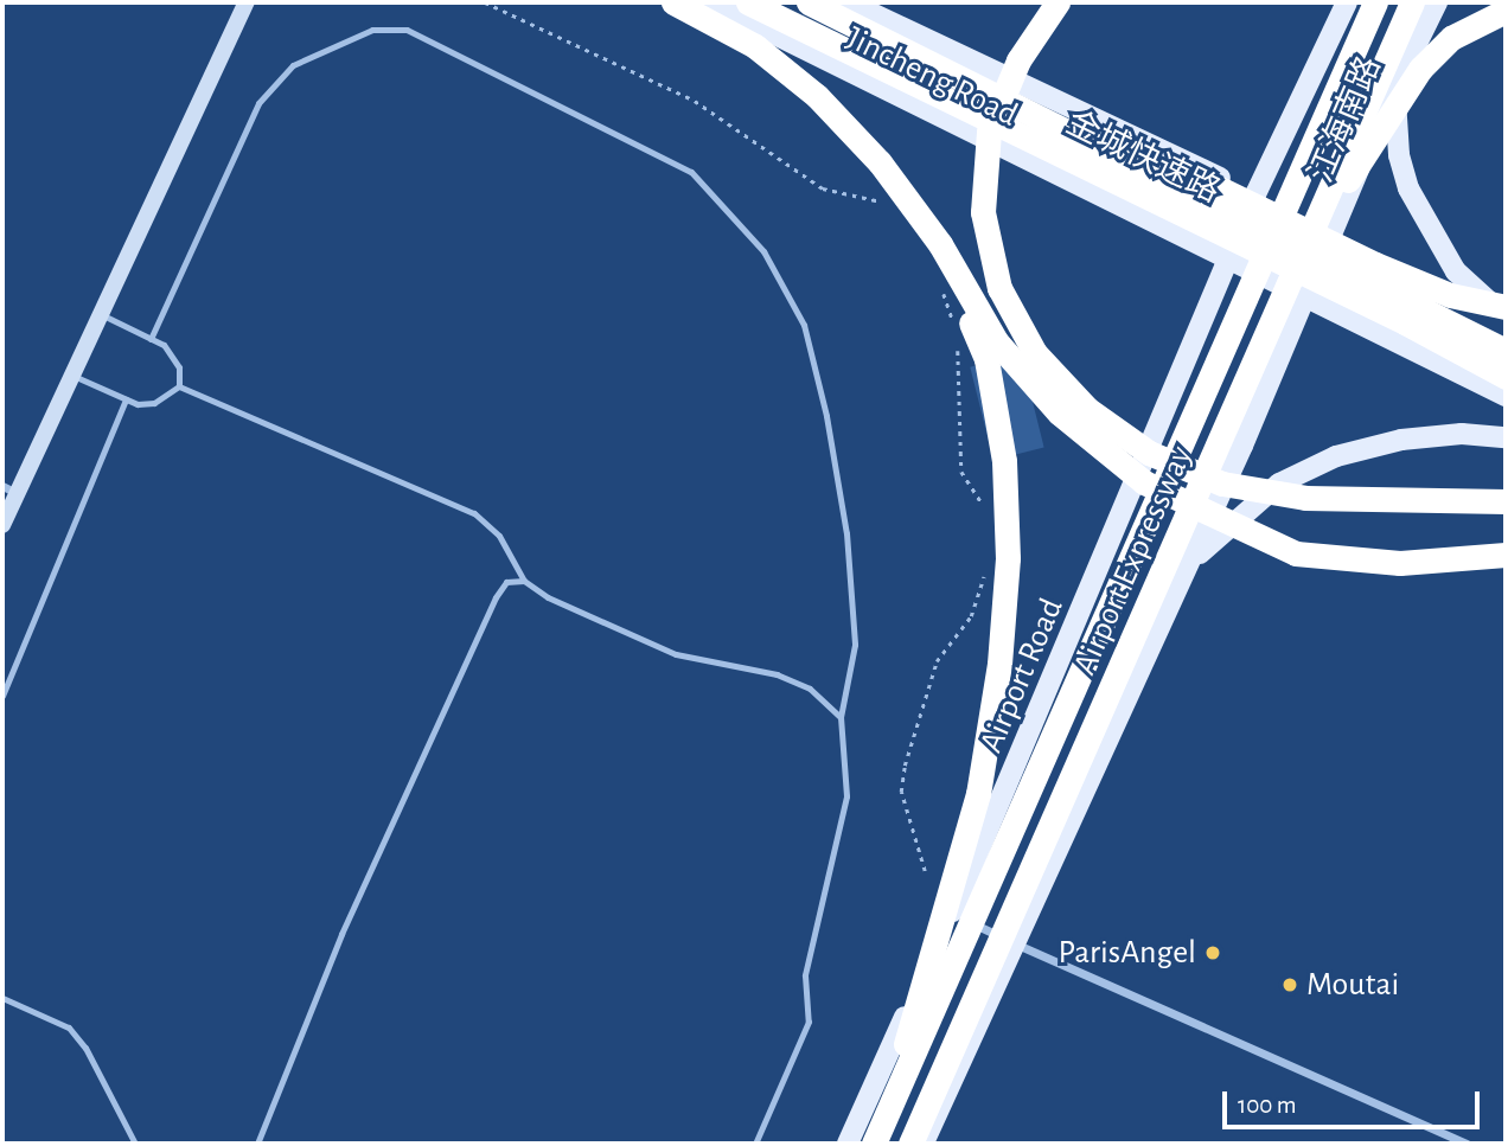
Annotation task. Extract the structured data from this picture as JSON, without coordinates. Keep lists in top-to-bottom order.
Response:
{
  "streets": {
    "highway": ["金城快速路", "Airport Expressway"],
    "main road": ["Jincheng Road", "江海南路", "Airport Road"]
  },
  "crossings": [
    ["Jincheng Road", "江海南路"],
    ["Jincheng Road", "Airport Road"],
    ["江海南路", "Airport Road"]
  ],
  "places": ["ParisAngel", "Moutai"],
  "scale_bar": "100 m"
}
